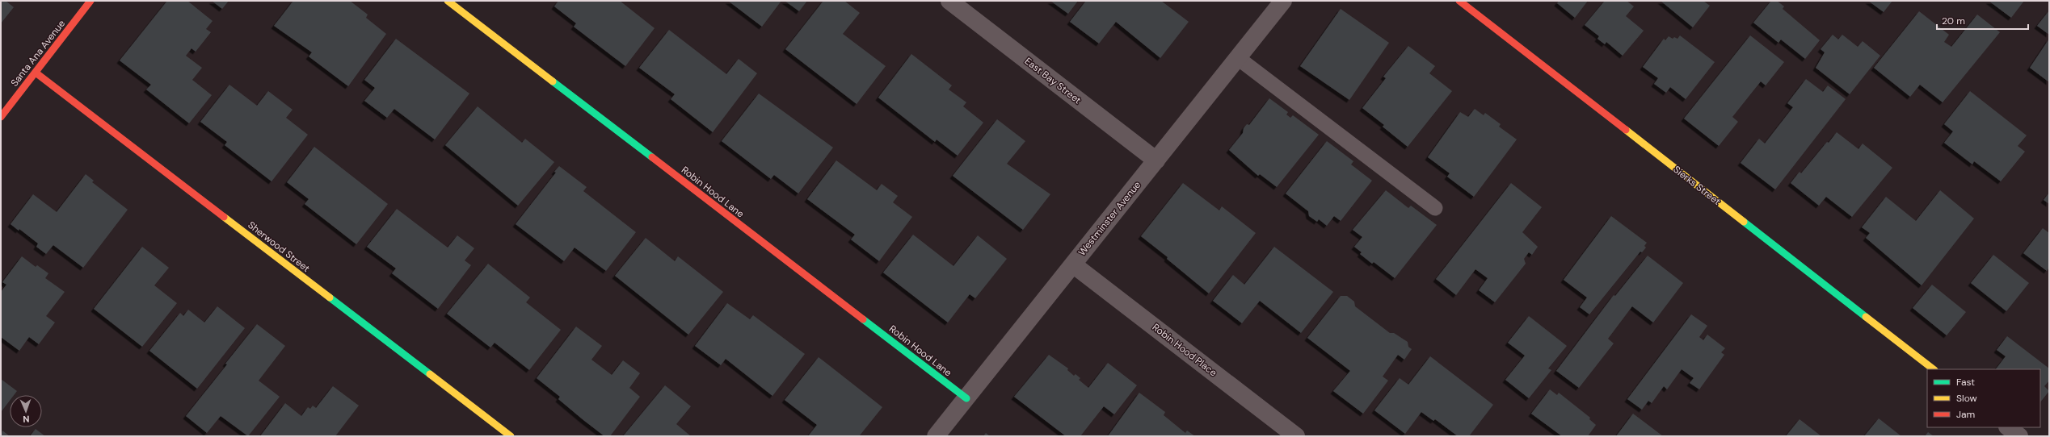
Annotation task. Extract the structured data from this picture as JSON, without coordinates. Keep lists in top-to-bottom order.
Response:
{
  "streets": {
    "street": [
      "Santa Ana Avenue",
      "East Bay Street",
      "Sierks Street",
      "Robin Hood Lane",
      "Westminster Avenue",
      "Sherwood Street",
      "Robin Hood Place"
    ]
  },
  "crossings": [
    ["Santa Ana Avenue", "Sherwood Street"],
    ["East Bay Street", "Westminster Avenue"],
    ["Robin Hood Lane", "Westminster Avenue"],
    ["Westminster Avenue", "Robin Hood Place"]
  ],
  "legend": ["Fast", "Slow", "Jam"],
  "scale_bar": "20 m",
  "north": "bottom"
}
